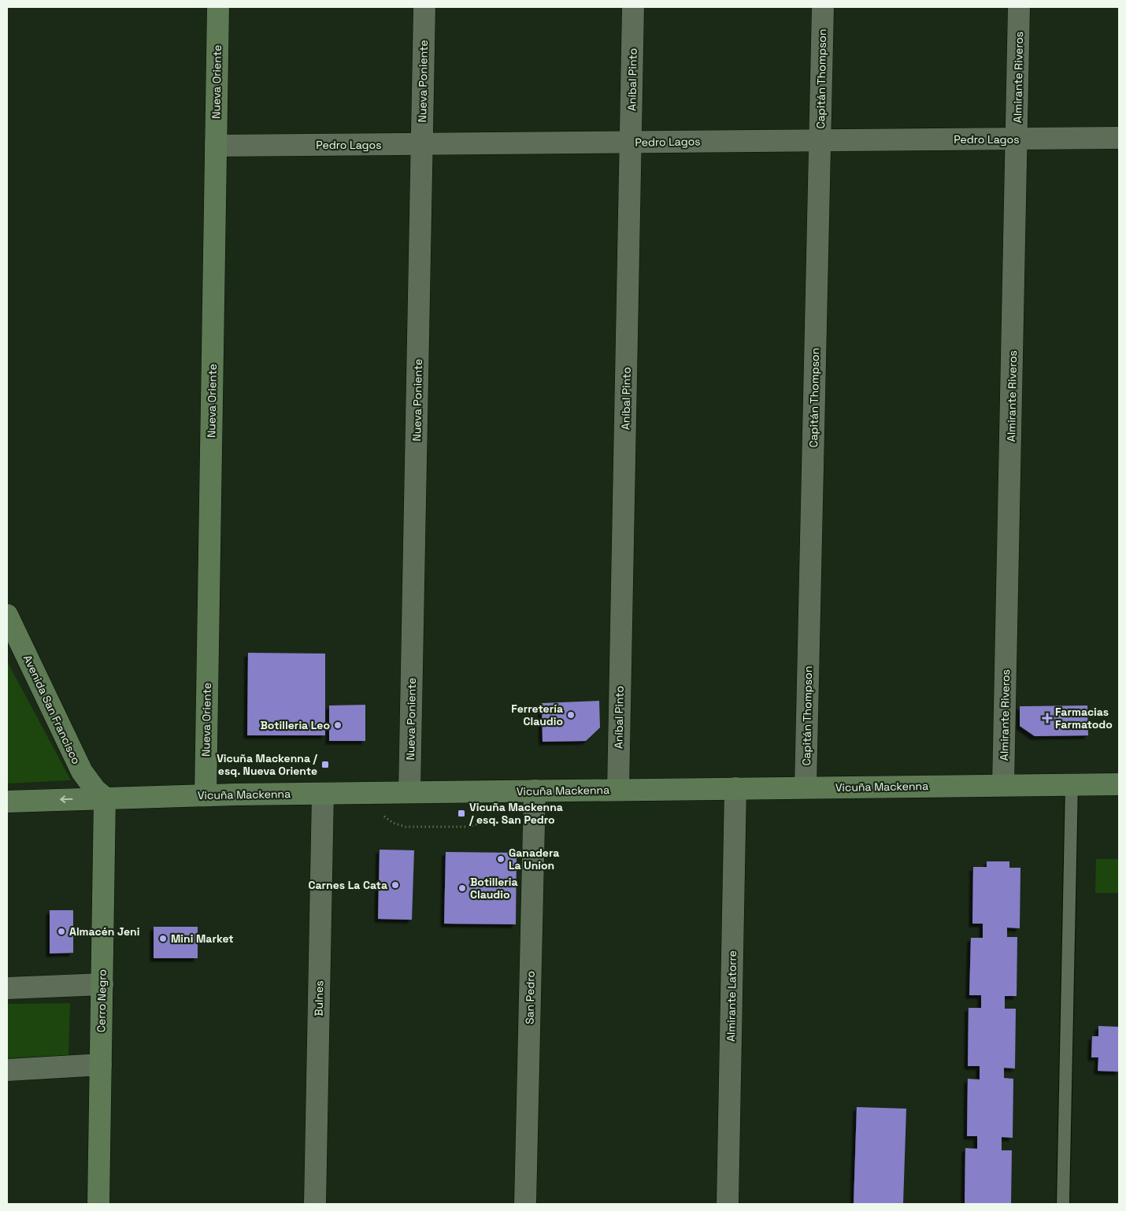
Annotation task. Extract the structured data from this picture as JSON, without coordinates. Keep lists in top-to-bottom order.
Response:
{
  "streets": {
    "main road": [
      "Nueva Oriente",
      "Avenida San Francisco",
      "Vicuña Mackenna",
      "Cerro Negro"
    ],
    "street": [
      "Almirante Riveros",
      "Capitán Thompson",
      "Aníbal Pinto",
      "Nueva Poniente",
      "Pedro Lagos",
      "Almirante Latorre",
      "San Pedro",
      "Bulnes"
    ]
  },
  "crossings": [
    ["Almirante Riveros", "Pedro Lagos"],
    ["Almirante Riveros", "Vicuña Mackenna"],
    ["Capitán Thompson", "Pedro Lagos"],
    ["Capitán Thompson", "Vicuña Mackenna"],
    ["Aníbal Pinto", "Pedro Lagos"],
    ["Aníbal Pinto", "Vicuña Mackenna"],
    ["Nueva Poniente", "Pedro Lagos"],
    ["Nueva Poniente", "Vicuña Mackenna"],
    ["Nueva Oriente", "Pedro Lagos"],
    ["Nueva Oriente", "Vicuña Mackenna"],
    ["Avenida San Francisco", "Vicuña Mackenna"],
    ["Avenida San Francisco", "Cerro Negro"],
    ["Vicuña Mackenna", "Almirante Latorre"],
    ["Vicuña Mackenna", "San Pedro"],
    ["Vicuña Mackenna", "Bulnes"],
    ["Vicuña Mackenna", "Cerro Negro"]
  ],
  "places": {
    "other": [
      "Ferretería Claudio",
      "Botilleria Leo",
      "Ganadera La Union",
      "Carnes La Cata",
      "Botilleria Claudio",
      "Almacén Jeni",
      "Mini Market"
    ],
    "health": ["Farmacias Farmatodo"],
    "transit": ["Vicuña Mackenna / esq. Nueva Oriente", "Vicuña Mackenna / esq. San Pedro"]
  }
}
